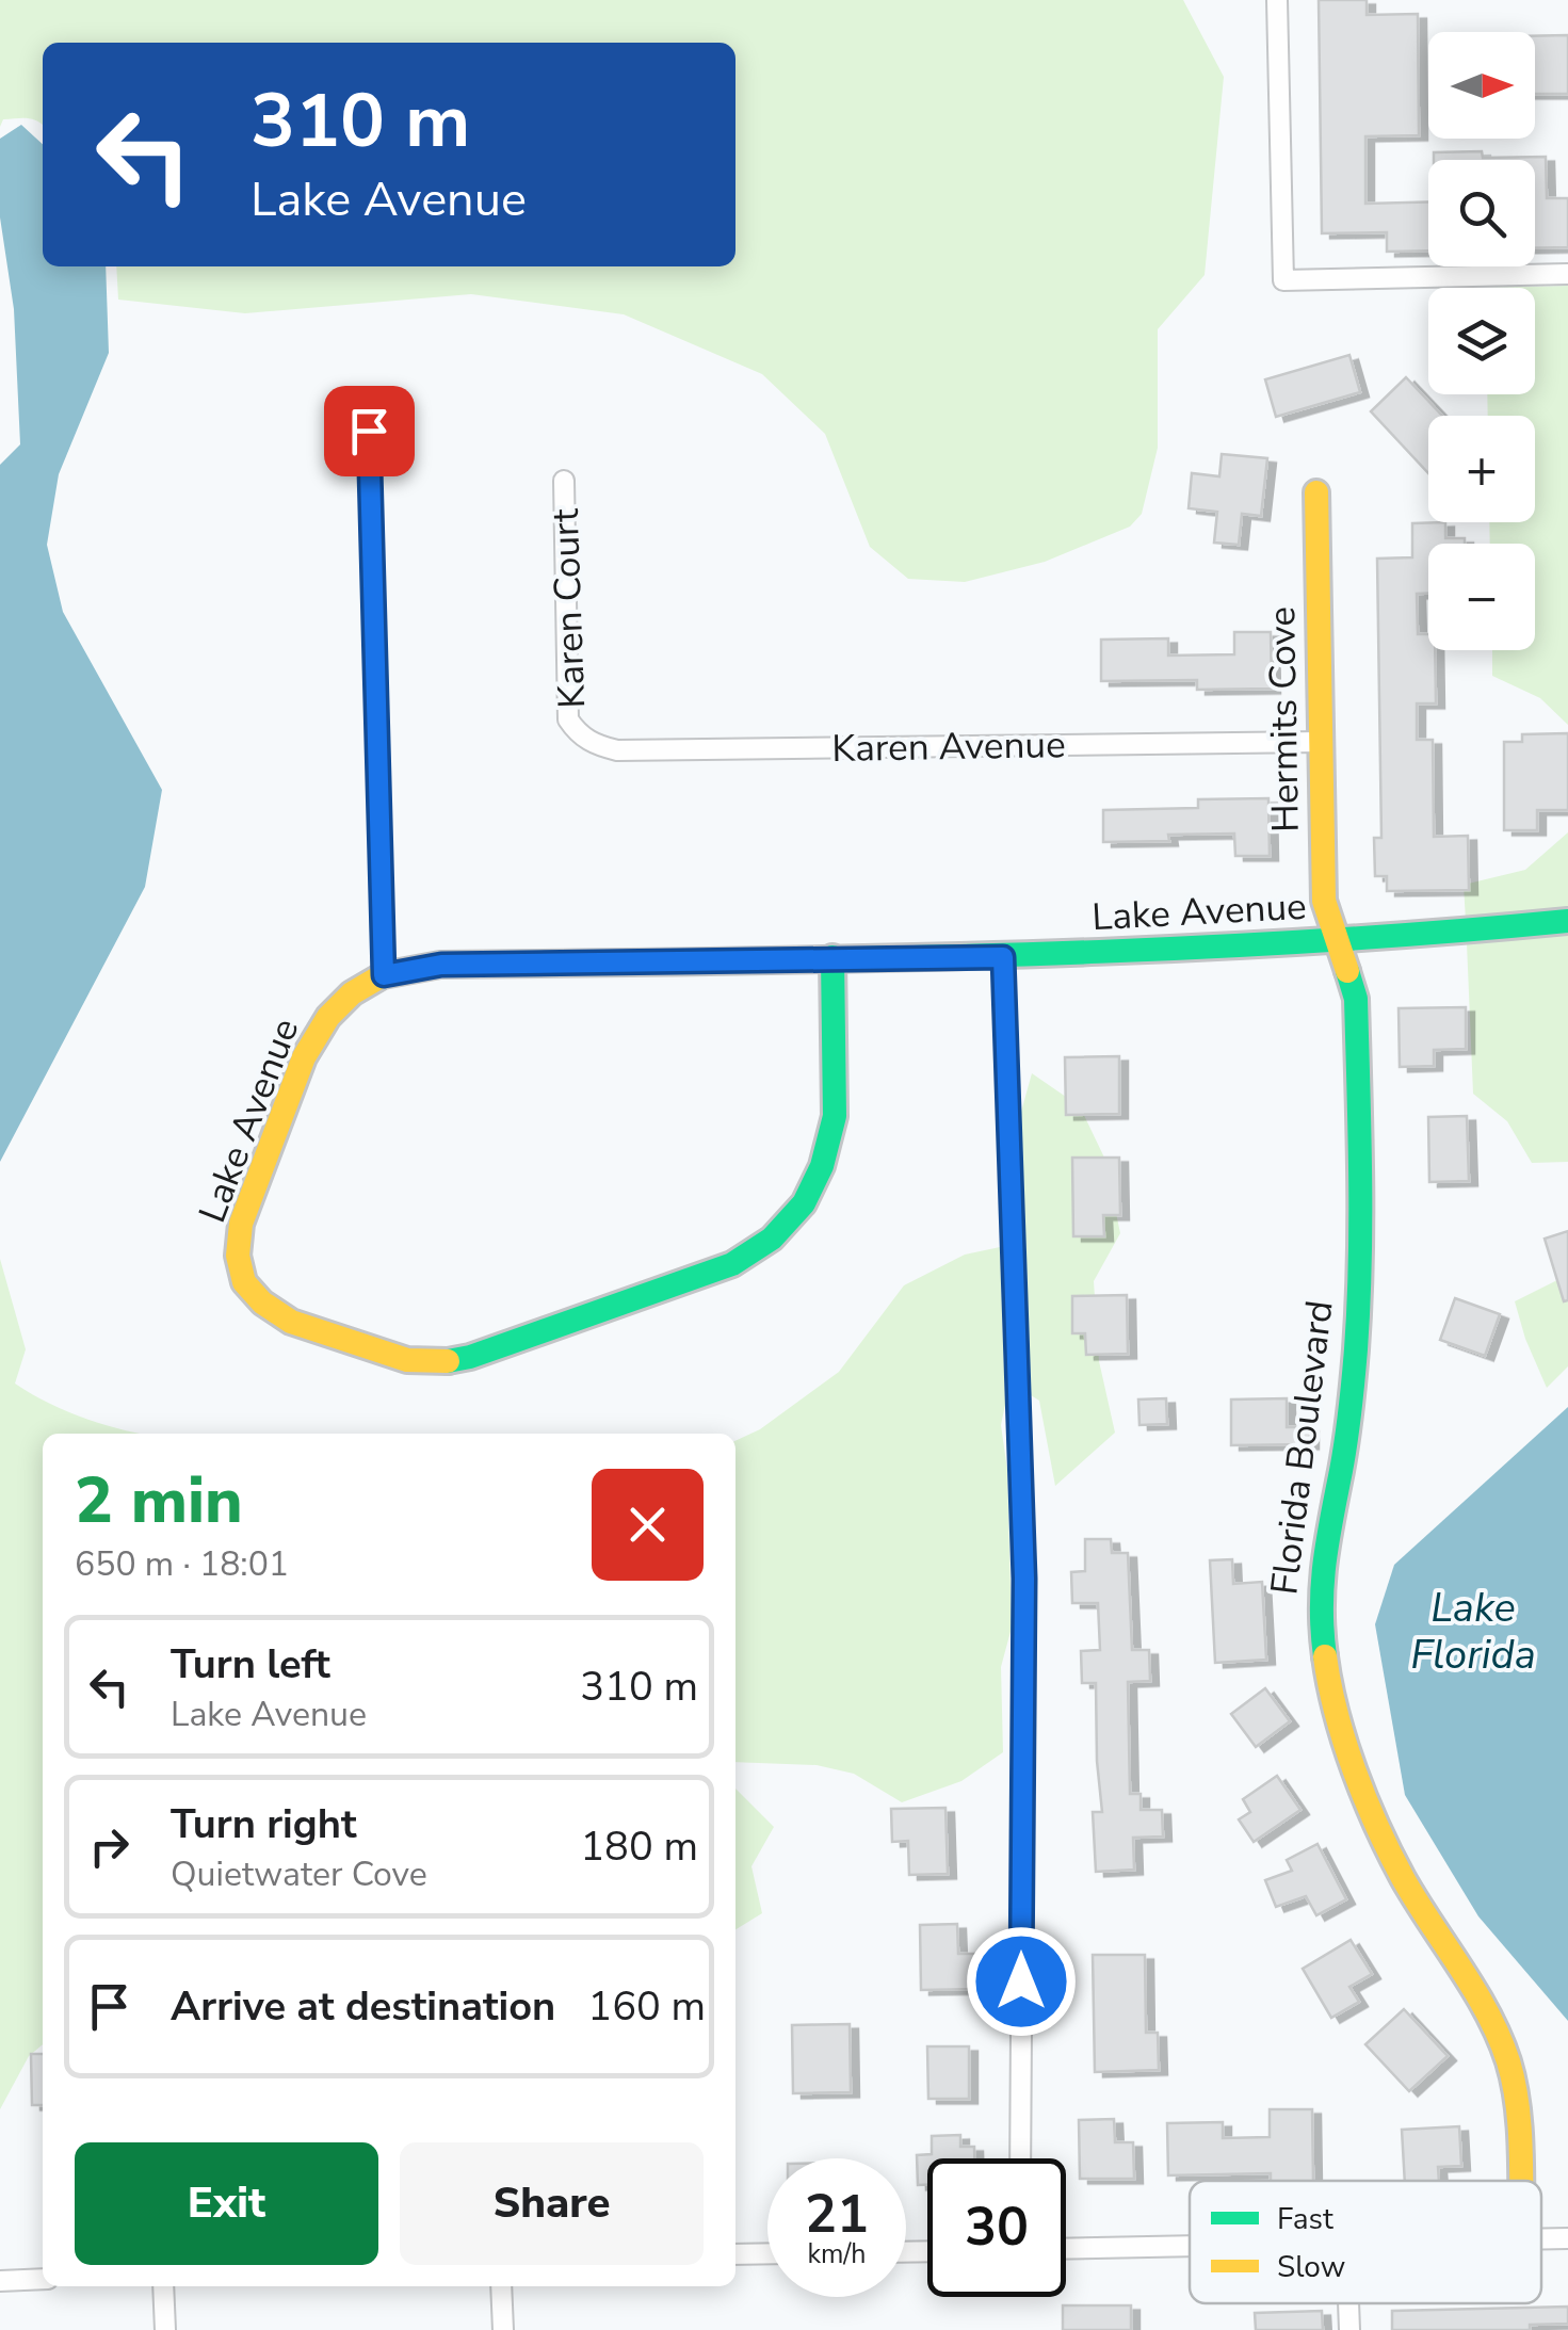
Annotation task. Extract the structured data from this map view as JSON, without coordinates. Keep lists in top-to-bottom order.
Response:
{
  "streets": {
    "street": [
      "Karen Court",
      "Hermits Cove",
      "Karen Avenue",
      "Lake Avenue",
      "Florida Boulevard"
    ]
  },
  "crossings": [
    ["Karen Court", "Karen Avenue"],
    ["Hermits Cove", "Karen Avenue"],
    ["Hermits Cove", "Lake Avenue"],
    ["Hermits Cove", "Florida Boulevard"],
    ["Lake Avenue", "Florida Boulevard"]
  ],
  "water": ["Lake Florida"],
  "legend": ["Fast", "Slow"],
  "north": "right",
  "page": {
    "map_buttons": ["+", "−"],
    "turn": ["310 m", "Lake Avenue"],
    "heading": ["2 min", "650 m · 18:01"],
    "list": [
      {
        "name": "Turn left",
        "note": "Lake Avenue",
        "value": "310 m"
      },
      {
        "name": "Turn right",
        "note": "Quietwater Cove",
        "value": "180 m"
      },
      {
        "name": "Arrive at destination",
        "value": "160 m"
      }
    ],
    "buttons": ["Exit", "Share"],
    "speed": "21 km/h",
    "limit": "30"
  }
}
